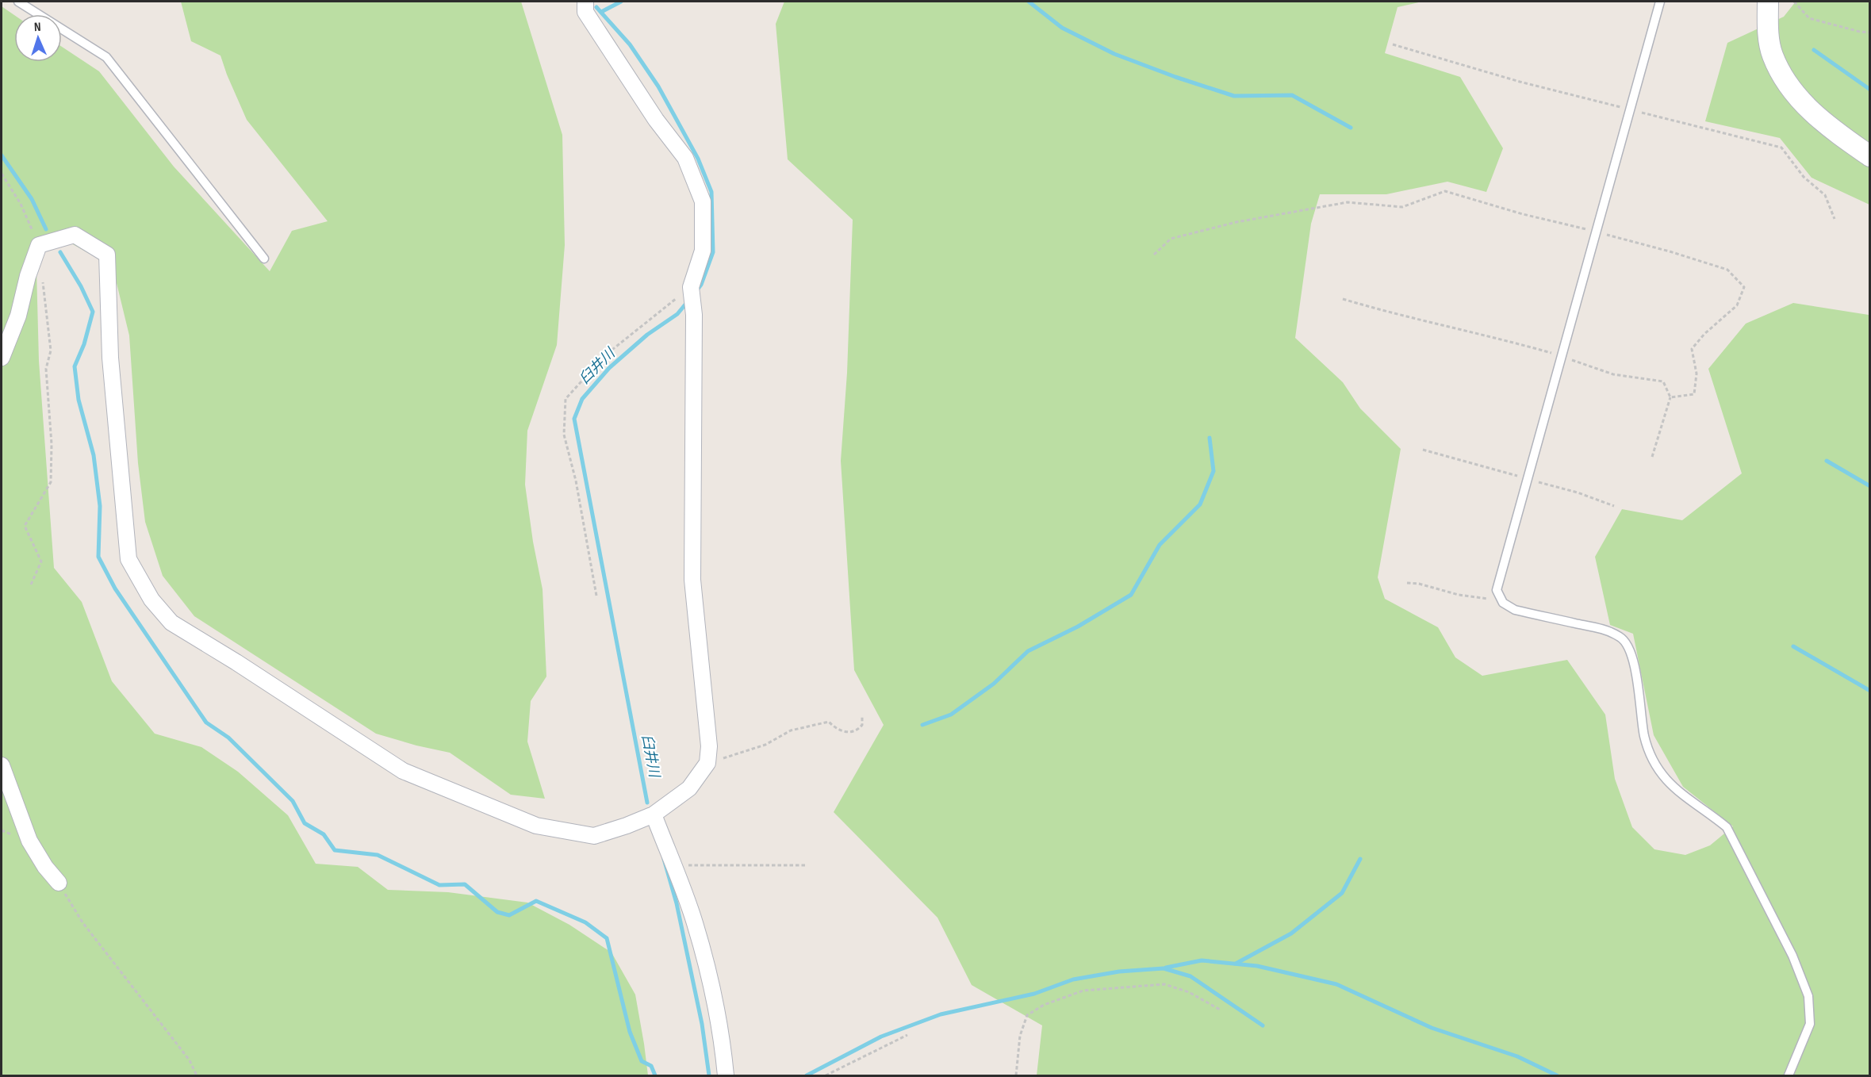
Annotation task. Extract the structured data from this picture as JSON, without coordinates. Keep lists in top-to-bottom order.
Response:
{
  "water": ["臼井川"],
  "north": "top"
}
